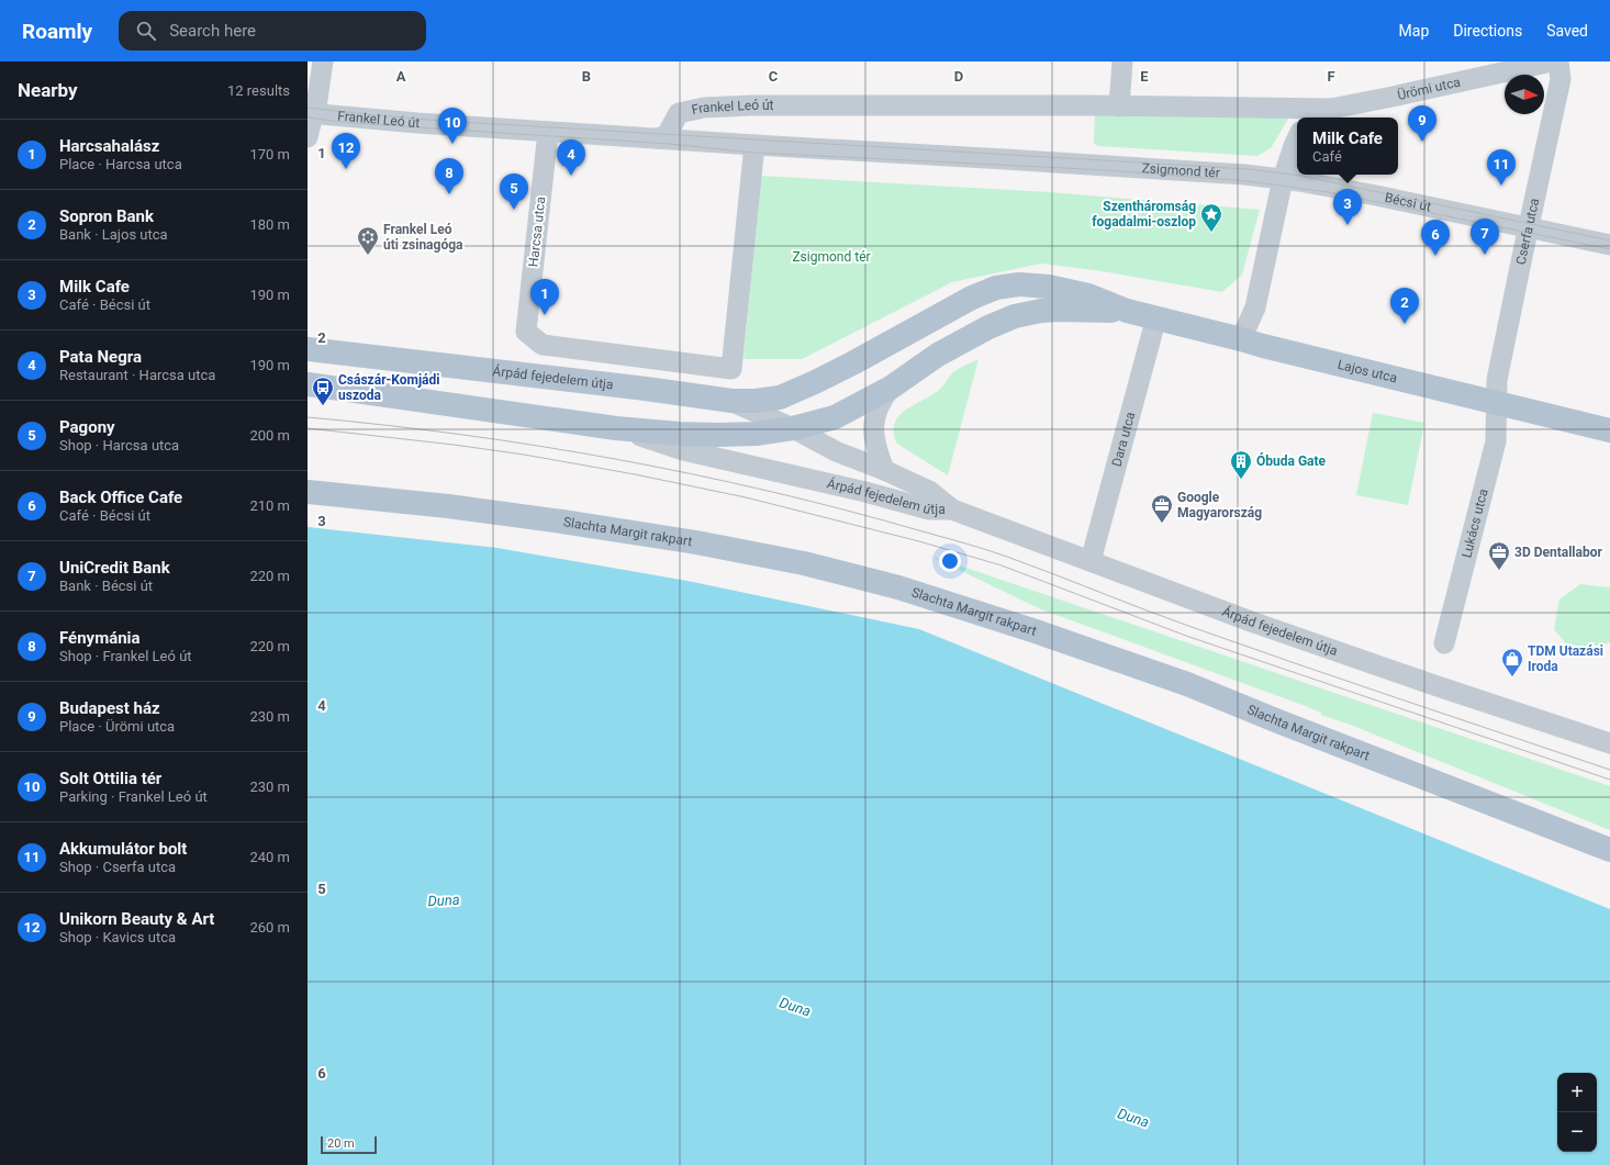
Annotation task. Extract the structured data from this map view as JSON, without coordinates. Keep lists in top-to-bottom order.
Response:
{
  "streets": {
    "main road": ["Lajos utca", "Árpád fejedelem útja", "Slachta Margit rakpart"],
    "street": [
      "Ürömi utca",
      "Frankel Leó út",
      "Zsigmond tér",
      "Bécsi út",
      "Harcsa utca",
      "Cserfa utca",
      "Dara utca",
      "Lukács utca"
    ]
  },
  "crossings": [
    ["Frankel Leó út", "Zsigmond tér"],
    ["Frankel Leó út", "Harcsa utca"],
    ["Zsigmond tér", "Bécsi út"],
    ["Zsigmond tér", "Harcsa utca"],
    ["Bécsi út", "Cserfa utca"],
    ["Cserfa utca", "Lajos utca"],
    ["Cserfa utca", "Lukács utca"],
    ["Lajos utca", "Dara utca"],
    ["Lajos utca", "Lukács utca"],
    ["Árpád fejedelem útja", "Dara utca"]
  ],
  "water": ["Duna"],
  "parks": ["Zsigmond tér"],
  "places": {
    "place": ["Szentháromság fogadalmi-oszlop"],
    "synagogue": ["Frankel Leó úti zsinagóga"],
    "bus stop": ["Császár-Komjádi uszoda"],
    "building": ["Óbuda Gate"],
    "office": ["Google Magyarország", "3D Dentallabor"],
    "shop": ["TDM Utazási Iroda"]
  },
  "scale_bar": "20 m",
  "north": "right",
  "page": {
    "header": "Roamly",
    "search": "Search here",
    "nav": ["Map", "Directions", "Saved"],
    "heading": ["Nearby", "12 results"],
    "pins": [
      "9",
      "10",
      "12",
      "4",
      "11",
      "8",
      "5",
      "3",
      "7",
      "6",
      "1",
      "2"
    ],
    "popup": ["Milk Cafe", "Café"],
    "list": [
      {
        "mark": "1",
        "name": "Harcsahalász",
        "note": "Place · Harcsa utca",
        "value": "170 m"
      },
      {
        "mark": "2",
        "name": "Sopron Bank",
        "note": "Bank · Lajos utca",
        "value": "180 m"
      },
      {
        "mark": "3",
        "name": "Milk Cafe",
        "note": "Café · Bécsi út",
        "value": "190 m"
      },
      {
        "mark": "4",
        "name": "Pata Negra",
        "note": "Restaurant · Harcsa utca",
        "value": "190 m"
      },
      {
        "mark": "5",
        "name": "Pagony",
        "note": "Shop · Harcsa utca",
        "value": "200 m"
      },
      {
        "mark": "6",
        "name": "Back Office Cafe",
        "note": "Café · Bécsi út",
        "value": "210 m"
      },
      {
        "mark": "7",
        "name": "UniCredit Bank",
        "note": "Bank · Bécsi út",
        "value": "220 m"
      },
      {
        "mark": "8",
        "name": "Fénymánia",
        "note": "Shop · Frankel Leó út",
        "value": "220 m"
      },
      {
        "mark": "9",
        "name": "Budapest ház",
        "note": "Place · Ürömi utca",
        "value": "230 m"
      },
      {
        "mark": "10",
        "name": "Solt Ottilia tér",
        "note": "Parking · Frankel Leó út",
        "value": "230 m"
      },
      {
        "mark": "11",
        "name": "Akkumulátor bolt",
        "note": "Shop · Cserfa utca",
        "value": "240 m"
      },
      {
        "mark": "12",
        "name": "Unikorn Beauty & Art",
        "note": "Shop · Kavics utca",
        "value": "260 m"
      }
    ],
    "map_buttons": ["+", "−"],
    "scale": "20 m"
  },
  "grid": {
    "columns": [
      "A",
      "B",
      "C",
      "D",
      "E",
      "F"
    ],
    "rows": [
      "1",
      "2",
      "3",
      "4",
      "5",
      "6"
    ]
  }
}
